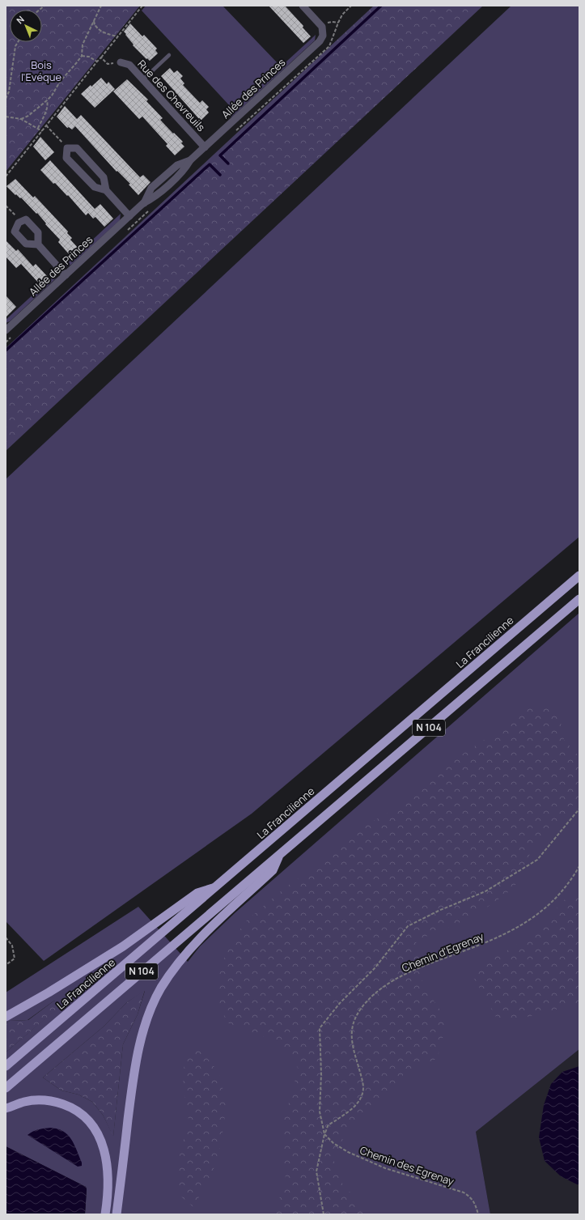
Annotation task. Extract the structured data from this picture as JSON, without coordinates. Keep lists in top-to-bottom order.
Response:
{
  "streets": {
    "highway": ["La Francilienne", "N 104"],
    "street": ["Allée des Princes", "Rue des Chevreuils"],
    "path": ["Chemin d'Egrenay", "Chemin des Egrenay"]
  },
  "crossings": [
    ["Allée des Princes", "Rue des Chevreuils"],
    ["Chemin d'Egrenay", "Chemin des Egrenay"]
  ],
  "parks": ["Bois l'Evéque"],
  "north": "top left"
}
